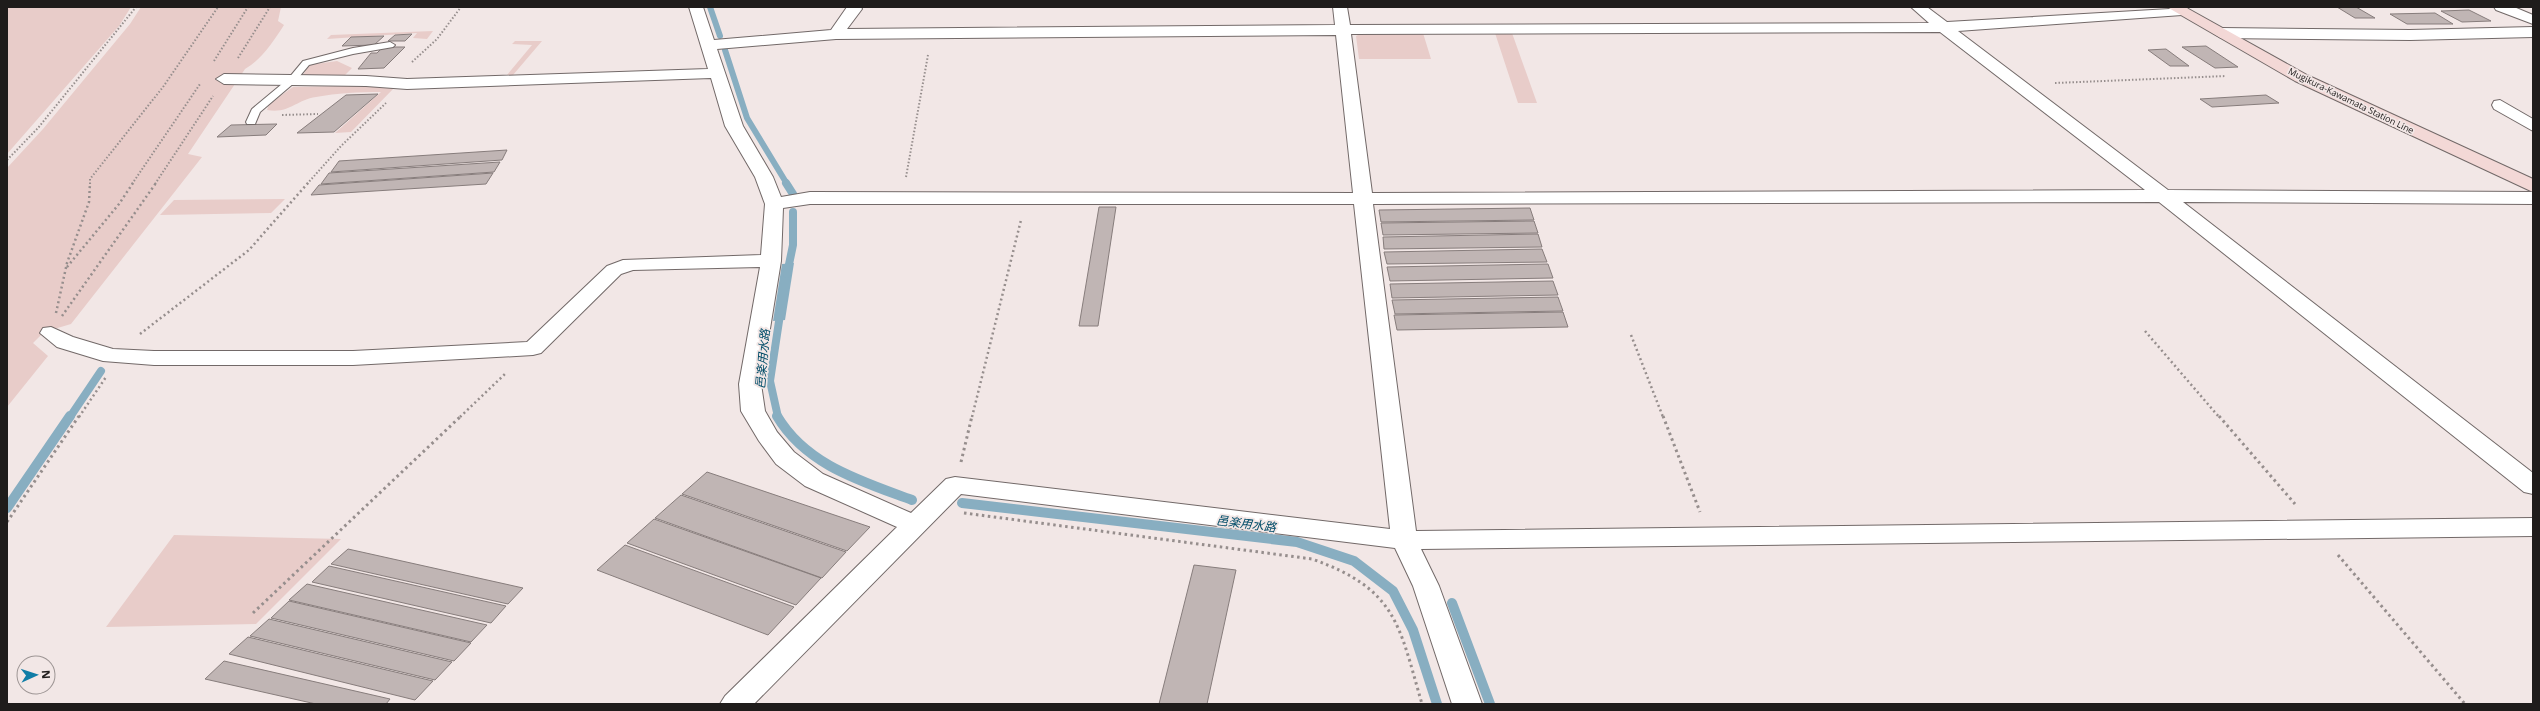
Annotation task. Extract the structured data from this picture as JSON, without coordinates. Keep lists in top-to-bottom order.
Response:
{
  "streets": {
    "main road": ["Mugikura-Kawamata Station Line"]
  },
  "water": ["邑楽用水路"],
  "north": "right"
}
